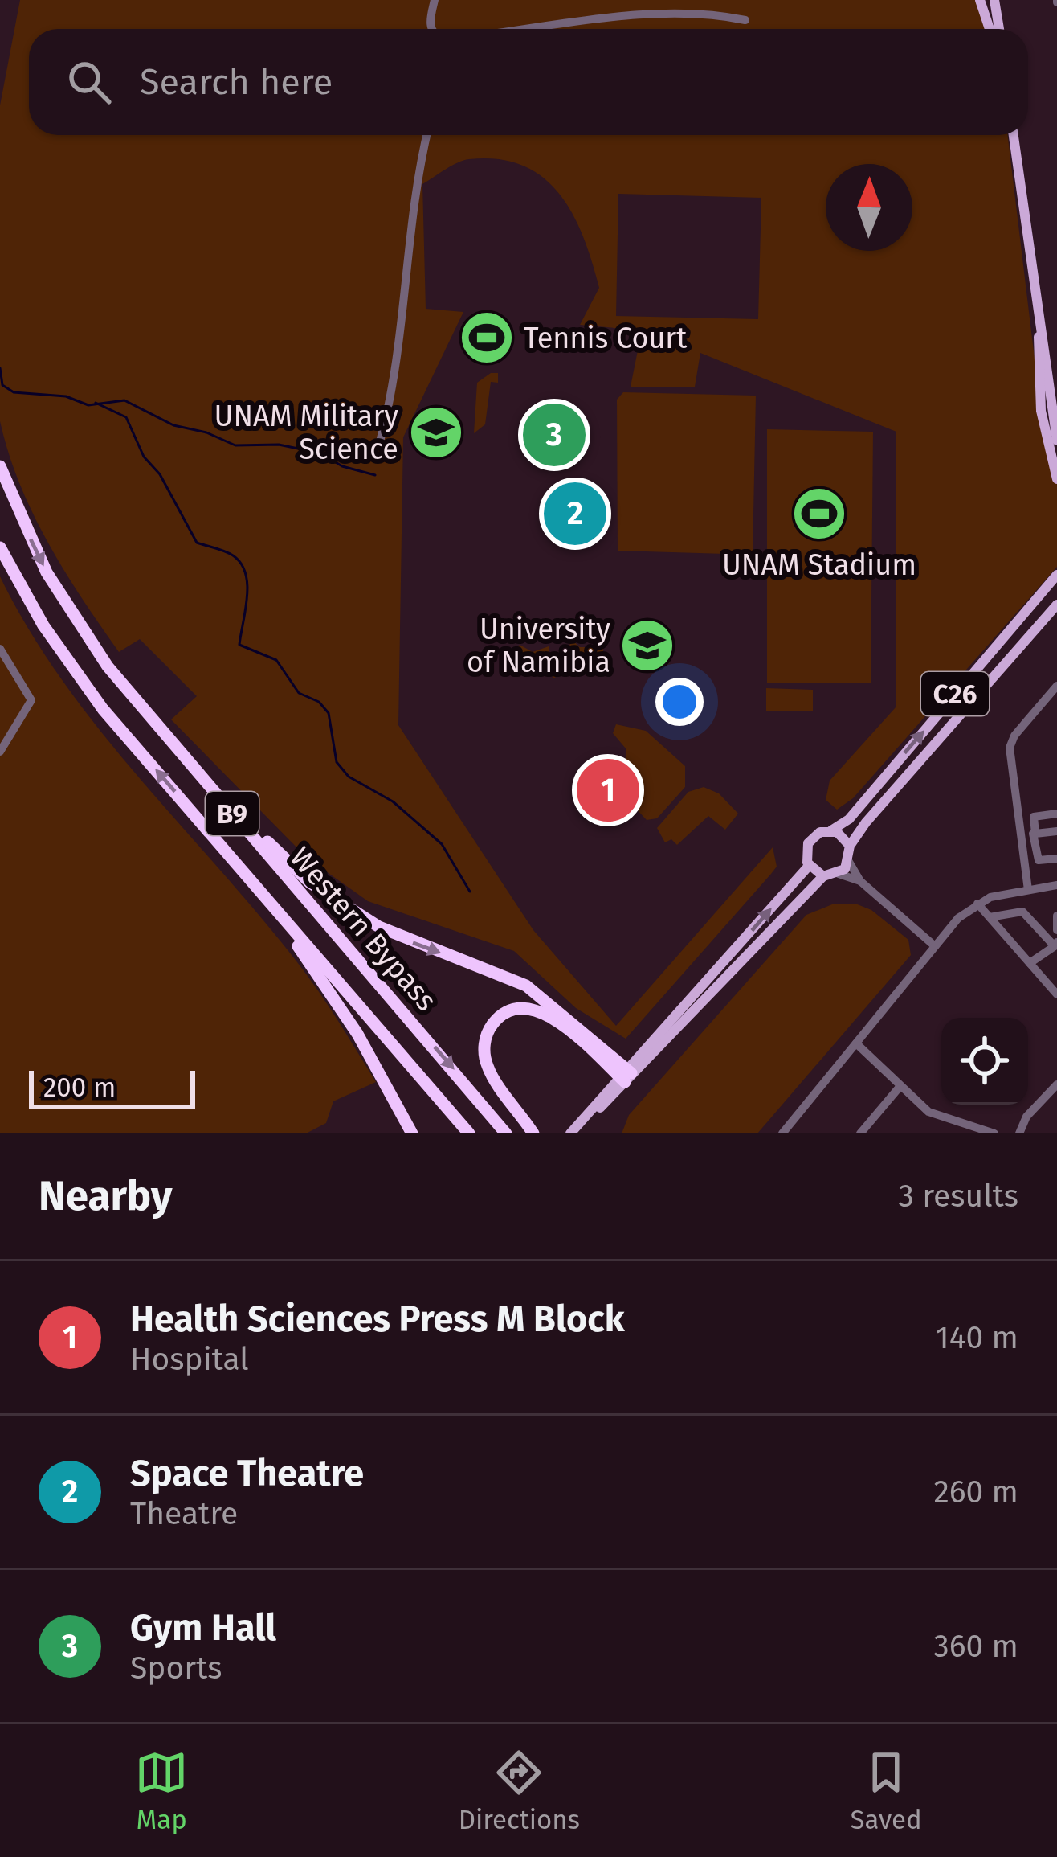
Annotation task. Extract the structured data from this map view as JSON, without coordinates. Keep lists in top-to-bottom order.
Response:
{
  "streets": {
    "highway": ["B9", "Western Bypass"],
    "main road": ["C26"]
  },
  "places": {
    "sports": ["Tennis Court", "UNAM Stadium"],
    "school or university": ["UNAM Military Science", "University of Namibia"]
  },
  "scale_bar": "200 m",
  "north": "top",
  "page": {
    "search": "Search here",
    "pins": ["3", "2", "1"],
    "scale": "200 m",
    "heading": ["Nearby", "3 results"],
    "list": [
      {
        "mark": "1",
        "name": "Health Sciences Press M Block",
        "note": "Hospital",
        "value": "140 m"
      },
      {
        "mark": "2",
        "name": "Space Theatre",
        "note": "Theatre",
        "value": "260 m"
      },
      {
        "mark": "3",
        "name": "Gym Hall",
        "note": "Sports",
        "value": "360 m"
      }
    ],
    "nav": ["Map", "Directions", "Saved"]
  }
}
